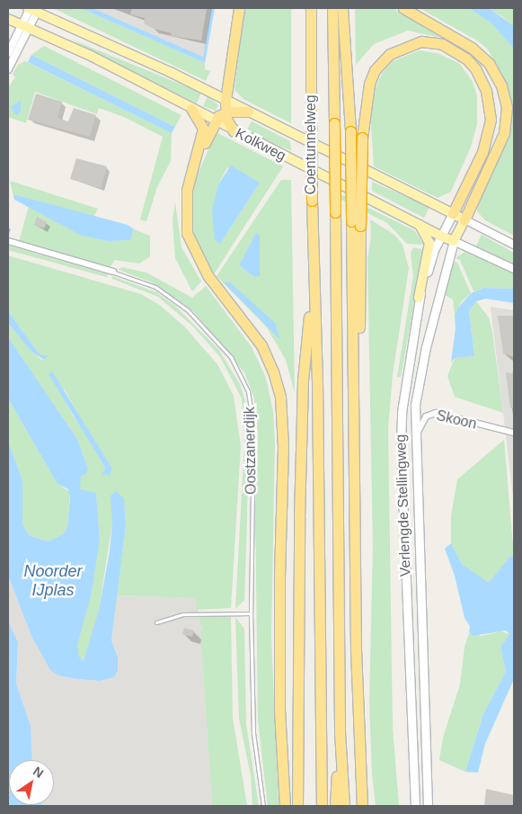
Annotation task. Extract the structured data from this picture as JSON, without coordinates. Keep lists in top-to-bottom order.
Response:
{
  "streets": {
    "highway": ["Coentunnelweg"],
    "main road": ["Kolkweg", "Verlengde Stellingweg"],
    "street": ["Skoon", "Oostzanerdijk"]
  },
  "crossings": [
    ["Kolkweg", "Verlengde Stellingweg"],
    ["Skoon", "Verlengde Stellingweg"]
  ],
  "water": ["Noorder IJplas"],
  "north": "top right"
}
